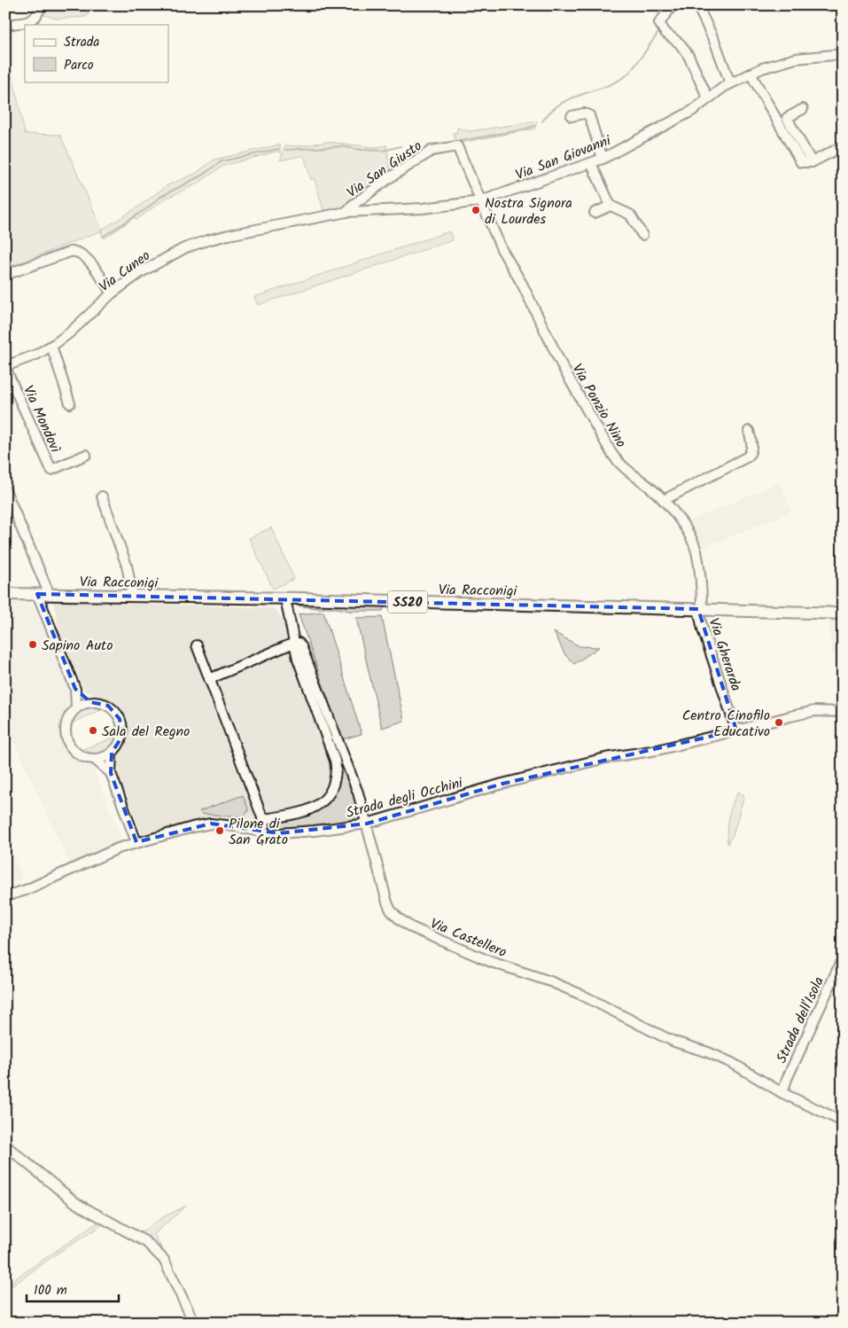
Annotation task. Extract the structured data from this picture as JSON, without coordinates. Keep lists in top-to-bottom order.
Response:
{
  "streets": {
    "main road": ["Via Racconigi", "SS20"],
    "street": [
      "Via San Giovanni",
      "Via San Giusto",
      "Via Cuneo",
      "Via Ponzio Nino",
      "Via Mondovì",
      "Via Gherarda",
      "Strada degli Occhini",
      "Via Castellero",
      "Strada dell'Isola"
    ]
  },
  "crossings": [
    ["Via San Giovanni", "Via San Giusto"],
    ["Via San Giovanni", "Via Cuneo"],
    ["Via San Giovanni", "Via Ponzio Nino"],
    ["Via San Giusto", "Via Ponzio Nino"],
    ["Via Cuneo", "Via Mondovì"],
    ["Via Ponzio Nino", "Via Racconigi"],
    ["Via Ponzio Nino", "Via Gherarda"],
    ["Via Racconigi", "Via Gherarda"],
    ["Via Racconigi", "Via Castellero"],
    ["Via Gherarda", "Strada degli Occhini"],
    ["Strada degli Occhini", "Via Castellero"],
    ["Via Castellero", "Strada dell'Isola"]
  ],
  "places": [
    "Nostra Signora di Lourdes",
    "Sapino Auto",
    "Centro Cinofilo Educativo",
    "Sala del Regno",
    "Pilone di San Grato"
  ],
  "legend": ["Strada", "Parco"],
  "scale_bar": "100 m"
}
